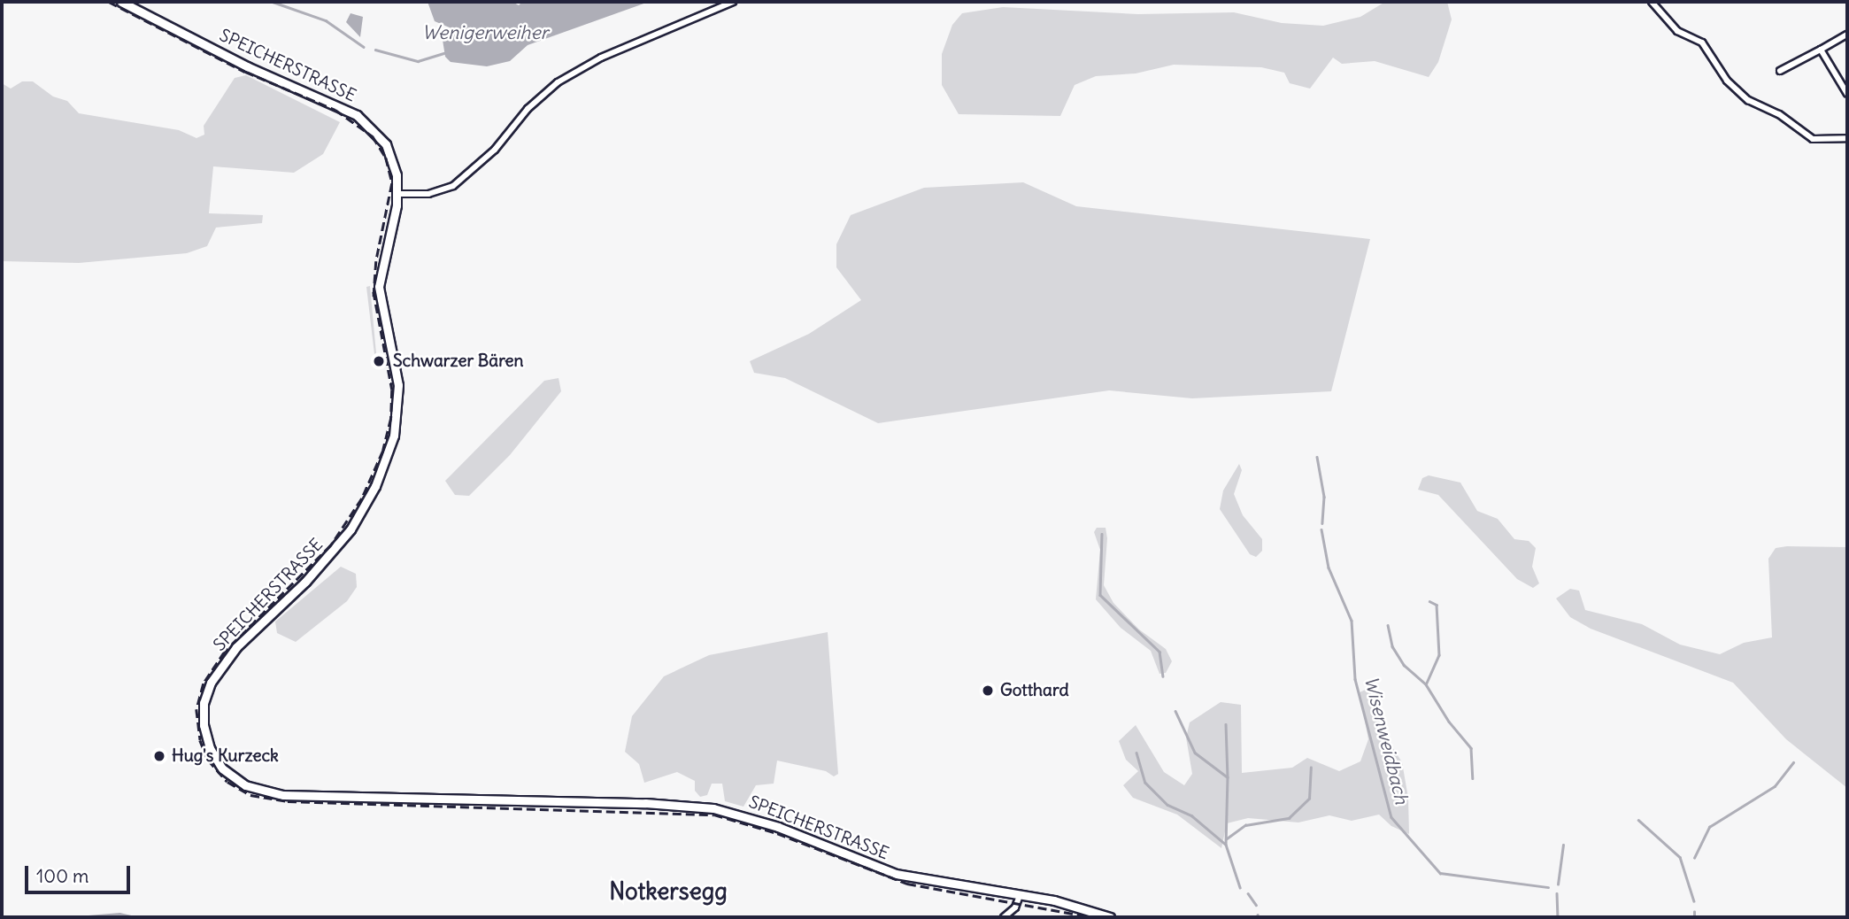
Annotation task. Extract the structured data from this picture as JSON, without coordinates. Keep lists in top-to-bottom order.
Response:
{
  "streets": {
    "main road": ["SPEICHERSTRASSE"]
  },
  "districts": ["Notkersegg"],
  "water": ["Wenigerweiher", "Wisenweidbach"],
  "places": ["Schwarzer Bären", "Gotthard", "Hug's Kurzeck"],
  "scale_bar": "100 m"
}
